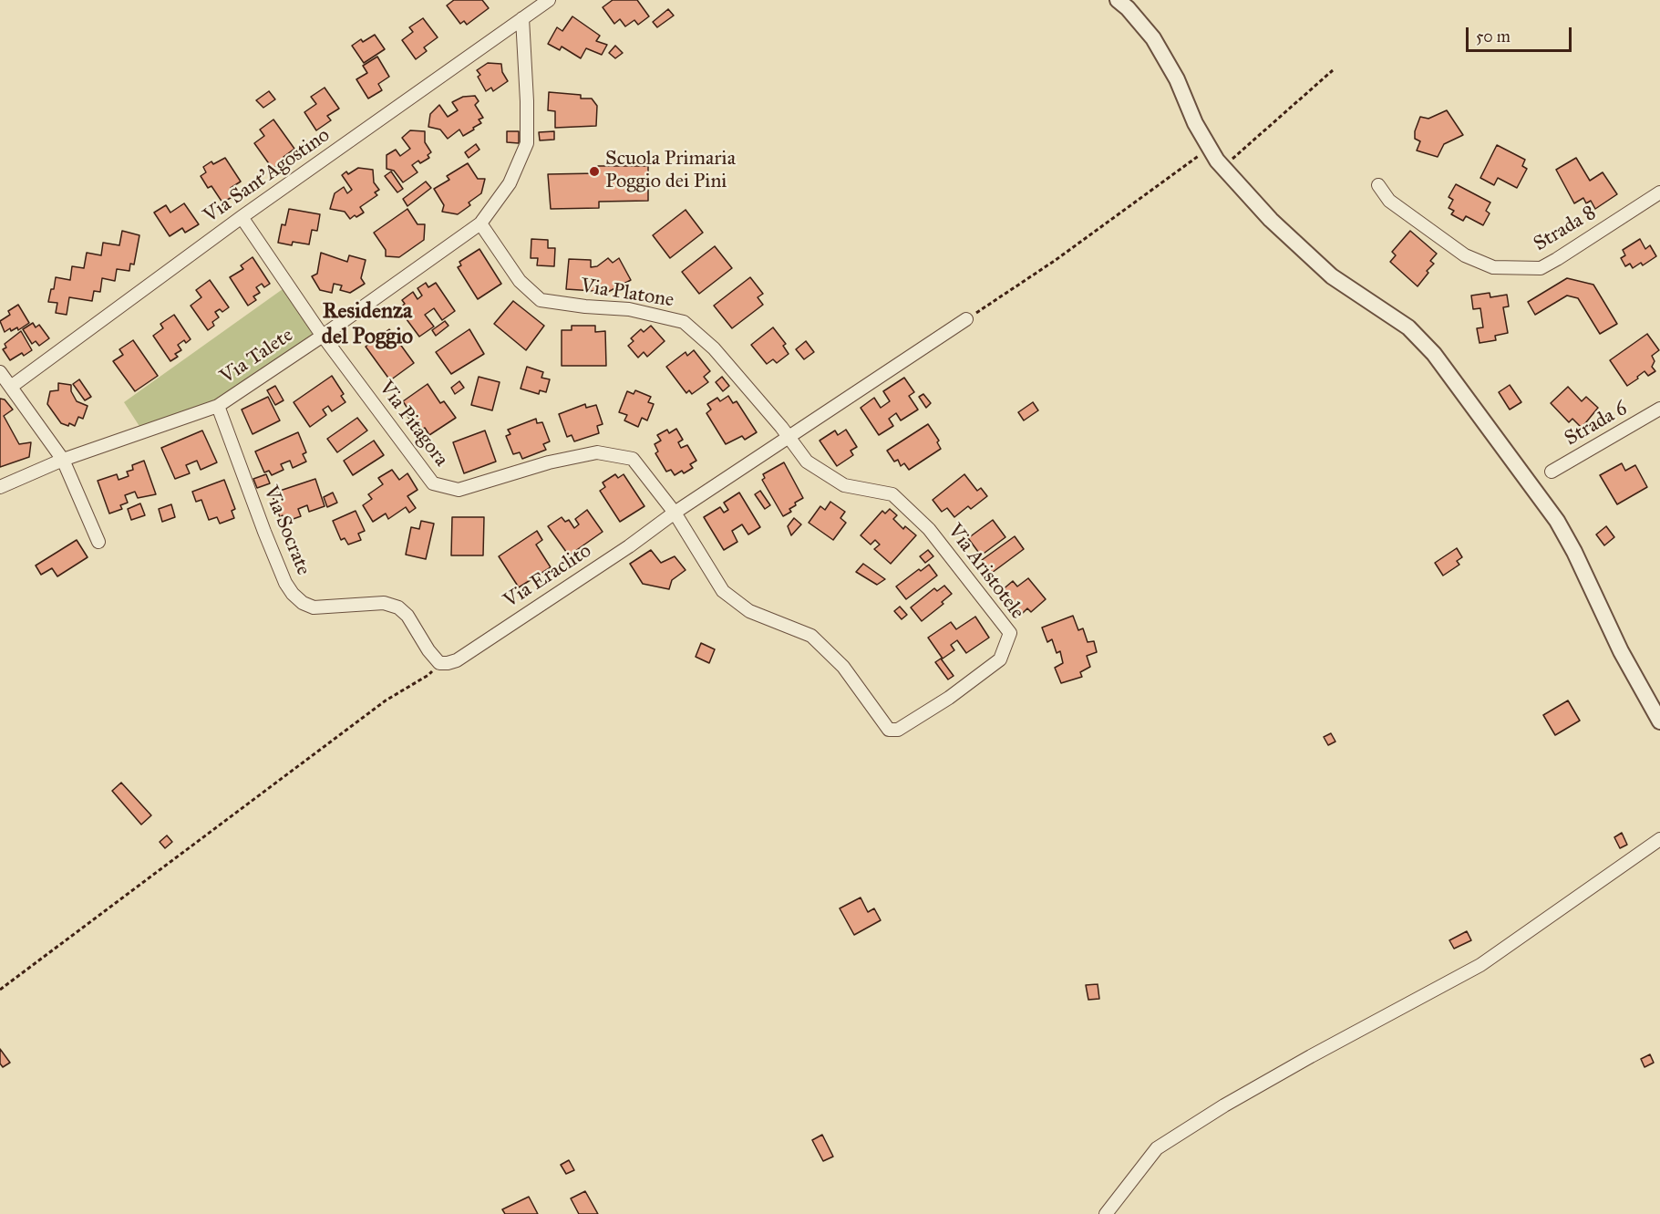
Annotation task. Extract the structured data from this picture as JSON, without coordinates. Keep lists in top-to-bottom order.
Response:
{
  "streets": {
    "street": [
      "Via Sant'Agostino",
      "Strada 8",
      "Via Platone",
      "Via Talete",
      "Via Pitagora",
      "Strada 6",
      "Via Socrate",
      "Via Aristotele",
      "Via Eraclito"
    ]
  },
  "crossings": [
    ["Via Sant'Agostino", "Via Talete"],
    ["Via Sant'Agostino", "Via Pitagora"],
    ["Via Platone", "Via Talete"],
    ["Via Platone", "Via Aristotele"],
    ["Via Platone", "Via Eraclito"],
    ["Via Talete", "Via Pitagora"],
    ["Via Talete", "Via Socrate"],
    ["Via Pitagora", "Via Aristotele"],
    ["Via Pitagora", "Via Eraclito"],
    ["Via Socrate", "Via Eraclito"],
    ["Via Aristotele", "Via Eraclito"]
  ],
  "districts": ["Residenza del Poggio"],
  "places": ["Scuola Primaria Poggio dei Pini"],
  "scale_bar": "50 m"
}
